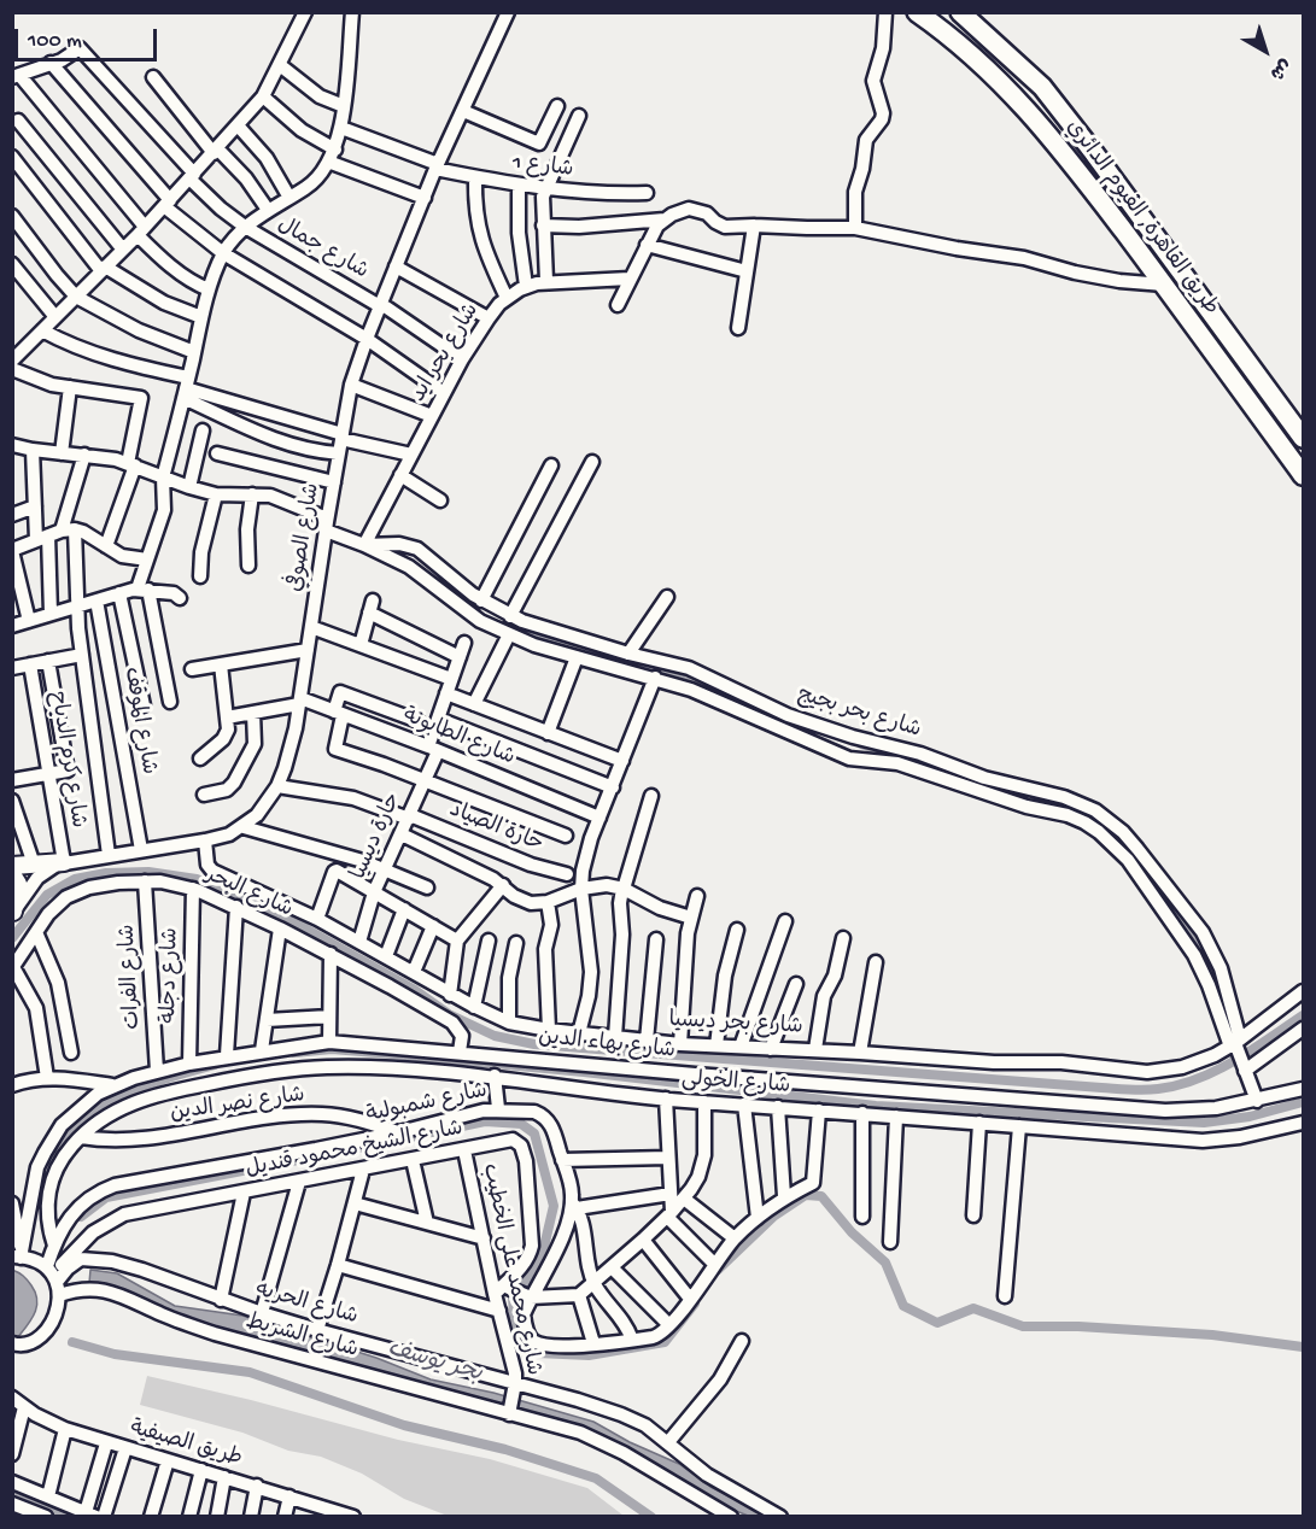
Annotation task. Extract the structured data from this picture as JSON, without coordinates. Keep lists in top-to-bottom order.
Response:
{
  "streets": {
    "highway": ["طريق القاهرة, الفيوم الدائري"],
    "street": [
      "شارع 1",
      "شارع جمال",
      "شارع بحر ايد",
      "شارع الصوفي",
      "شارع بحر بجيج",
      "شارع الموقف",
      "شارع الطابونة",
      "شارع كرم الدباح",
      "حارة الصياد",
      "حارة ديسيا",
      "شارع البحر",
      "شارع دجلة",
      "شارع الفرات",
      "شارع بحر ديسيا",
      "شارع بهاء الدين",
      "شارع الخولى",
      "شارع شمبولية",
      "شارع نصر الدين",
      "شارع الشيخ محمود قنديل",
      "شارع محمد على الخطيب",
      "شارع الحريه",
      "شارع الشريط",
      "طريق الصيفية"
    ]
  },
  "crossings": [
    ["شارع 1", "شارع الصوفي"],
    ["شارع جمال", "شارع بحر ايد"],
    ["شارع جمال", "شارع الصوفي"],
    ["شارع بحر ايد", "شارع بحر بجيج"],
    ["شارع الصوفي", "شارع بحر بجيج"],
    ["شارع الصوفي", "شارع الموقف"],
    ["شارع الصوفي", "شارع الطابونة"],
    ["شارع الصوفي", "شارع كرم الدباح"],
    ["شارع الصوفي", "حارة الصياد"],
    ["شارع الصوفي", "شارع بحر ديسيا"],
    ["شارع بحر بجيج", "شارع بحر ديسيا"],
    ["شارع الطابونة", "حارة ديسيا"],
    ["حارة الصياد", "حارة ديسيا"],
    ["حارة ديسيا", "شارع بحر ديسيا"],
    ["شارع البحر", "شارع دجلة"],
    ["شارع البحر", "شارع الفرات"],
    ["شارع البحر", "شارع بهاء الدين"],
    ["شارع دجلة", "شارع بهاء الدين"],
    ["شارع الفرات", "شارع بهاء الدين"],
    ["شارع الخولى", "شارع شمبولية"],
    ["شارع الخولى", "شارع نصر الدين"],
    ["شارع شمبولية", "شارع نصر الدين"],
    ["شارع شمبولية", "شارع الشيخ محمود قنديل"],
    ["شارع شمبولية", "شارع الحريه"],
    ["شارع الشيخ محمود قنديل", "شارع محمد على الخطيب"],
    ["شارع الشيخ محمود قنديل", "شارع الحريه"],
    ["شارع محمد على الخطيب", "شارع الحريه"],
    ["شارع محمد على الخطيب", "شارع الشريط"]
  ],
  "water": ["بحر يوسف"],
  "scale_bar": "100 m",
  "north": "bottom right"
}
